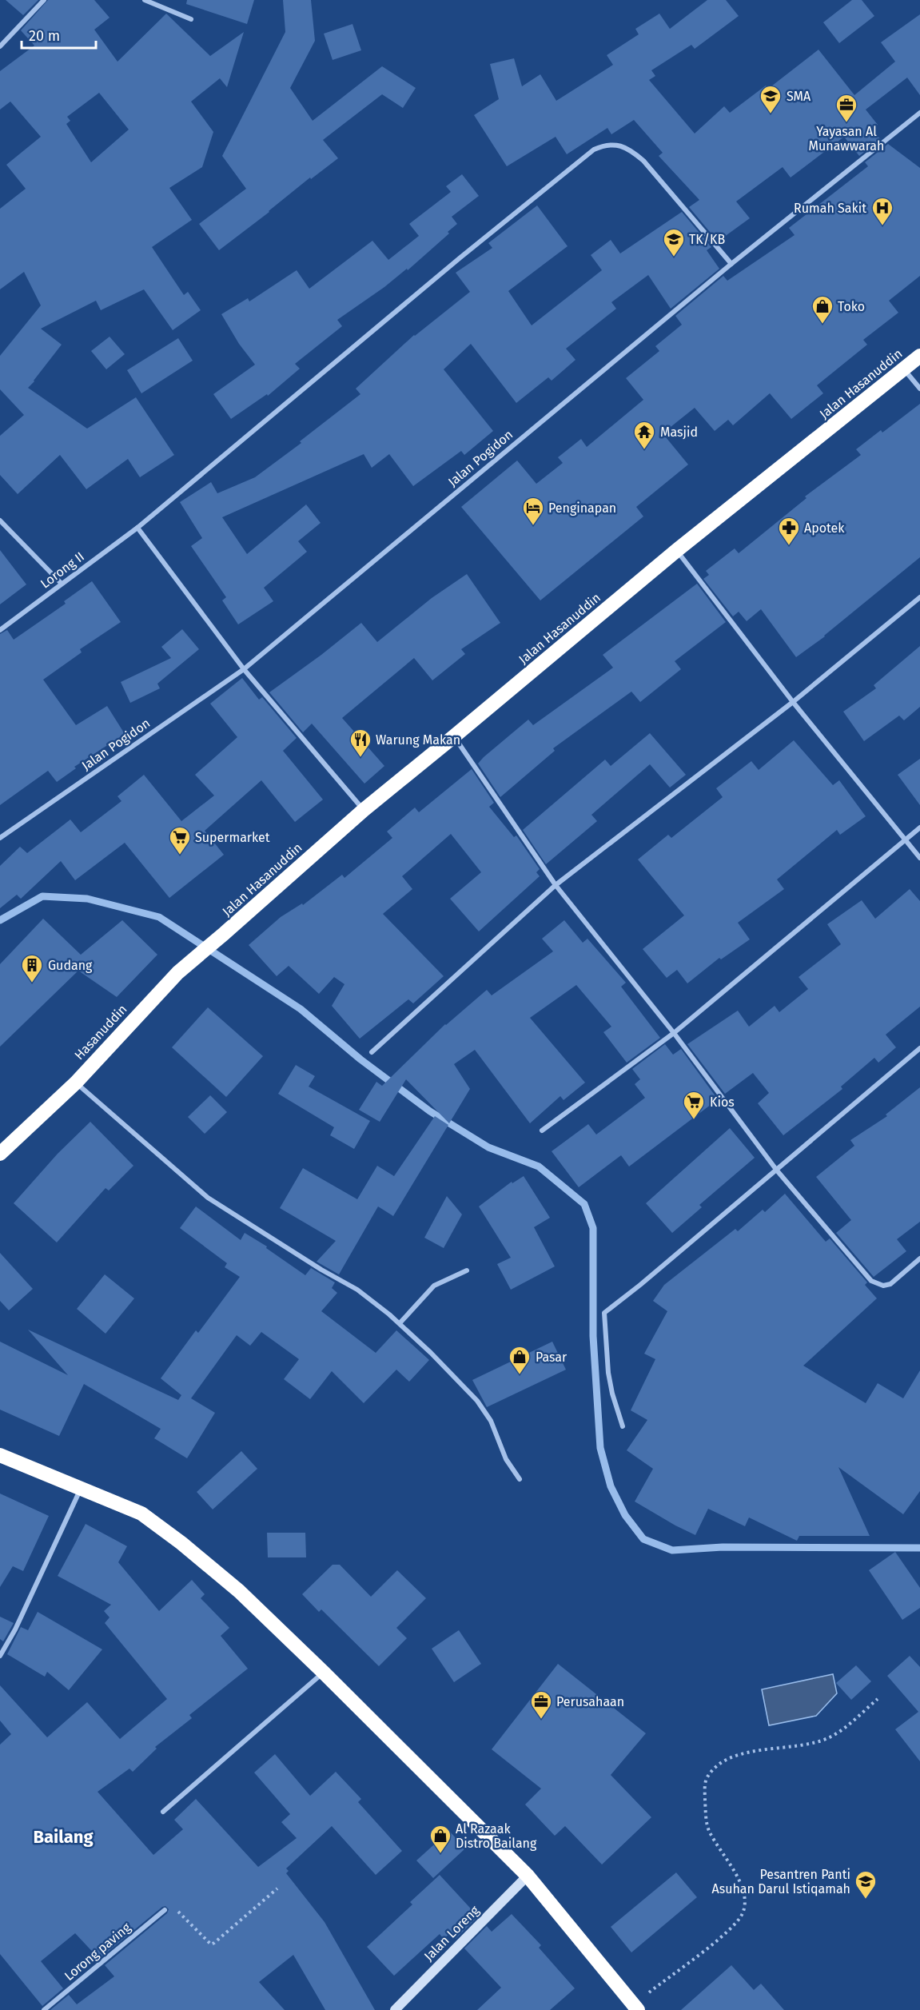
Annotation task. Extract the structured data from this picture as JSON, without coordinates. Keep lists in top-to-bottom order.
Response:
{
  "streets": {
    "highway": ["Jalan Hasanuddin", "Hasanuddin"],
    "street": [
      "Jalan Pogidon",
      "Lorong II",
      "Jalan Loreng",
      "Lorong paving"
    ]
  },
  "crossings": [
    ["Jalan Hasanuddin", "Hasanuddin"],
    ["Jalan Pogidon", "Lorong II"]
  ],
  "districts": ["Bailang"],
  "places": {
    "school or university": ["SMA", "TK/KB", "Pesantren Panti Asuhan Darul Istiqamah"],
    "office": ["Yayasan Al Munawwarah", "Perusahaan"],
    "hospital": ["Rumah Sakit"],
    "shop": ["Toko", "Pasar", "Al Razaak Distro Bailang"],
    "temple": ["Masjid"],
    "hotel": ["Penginapan"],
    "pharmacy": ["Apotek"],
    "restaurant": ["Warung Makan"],
    "supermarket": ["Supermarket", "Kios"],
    "building": ["Gudang"]
  },
  "scale_bar": "20 m"
}
